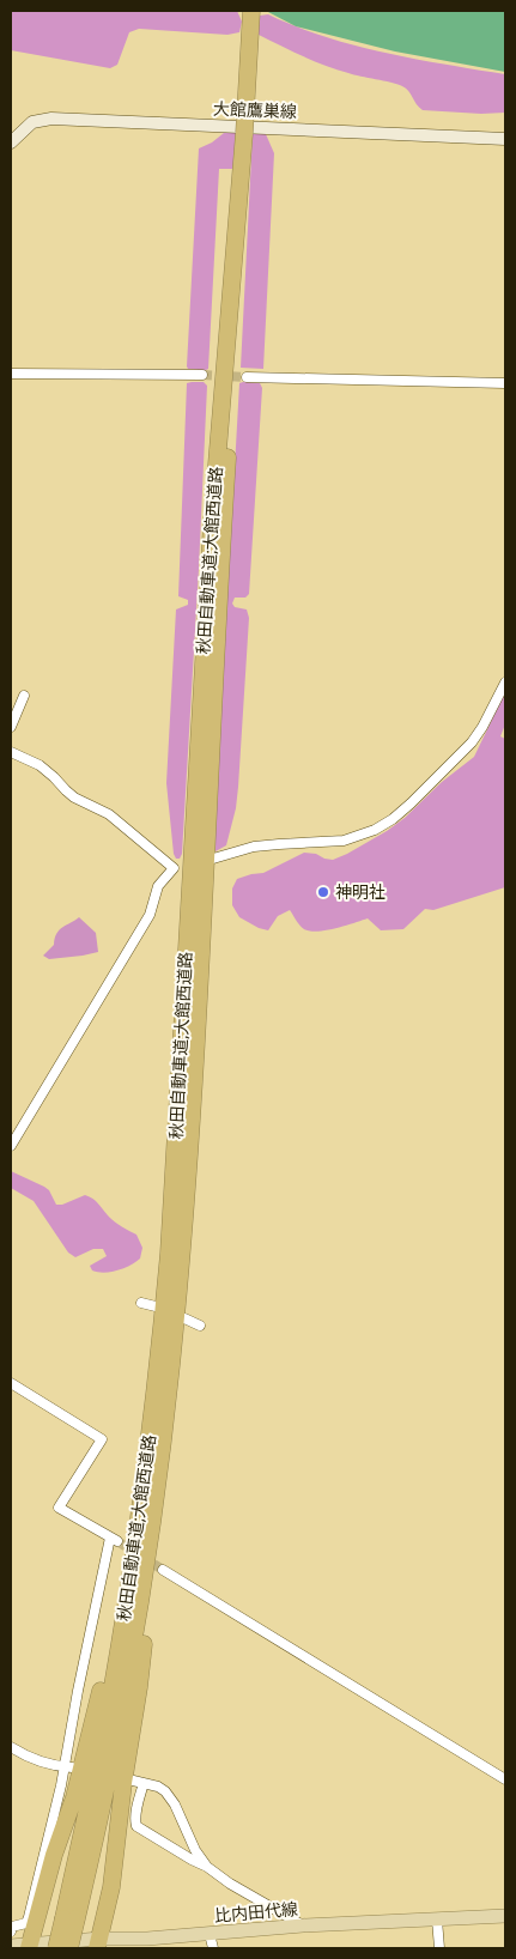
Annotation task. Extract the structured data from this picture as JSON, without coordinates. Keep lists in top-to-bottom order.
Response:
{
  "streets": {
    "highway": ["秋田自動車道;大館西道路"],
    "main road": ["大館鷹巣線", "比内田代線"]
  },
  "places": ["神明社"]
}
